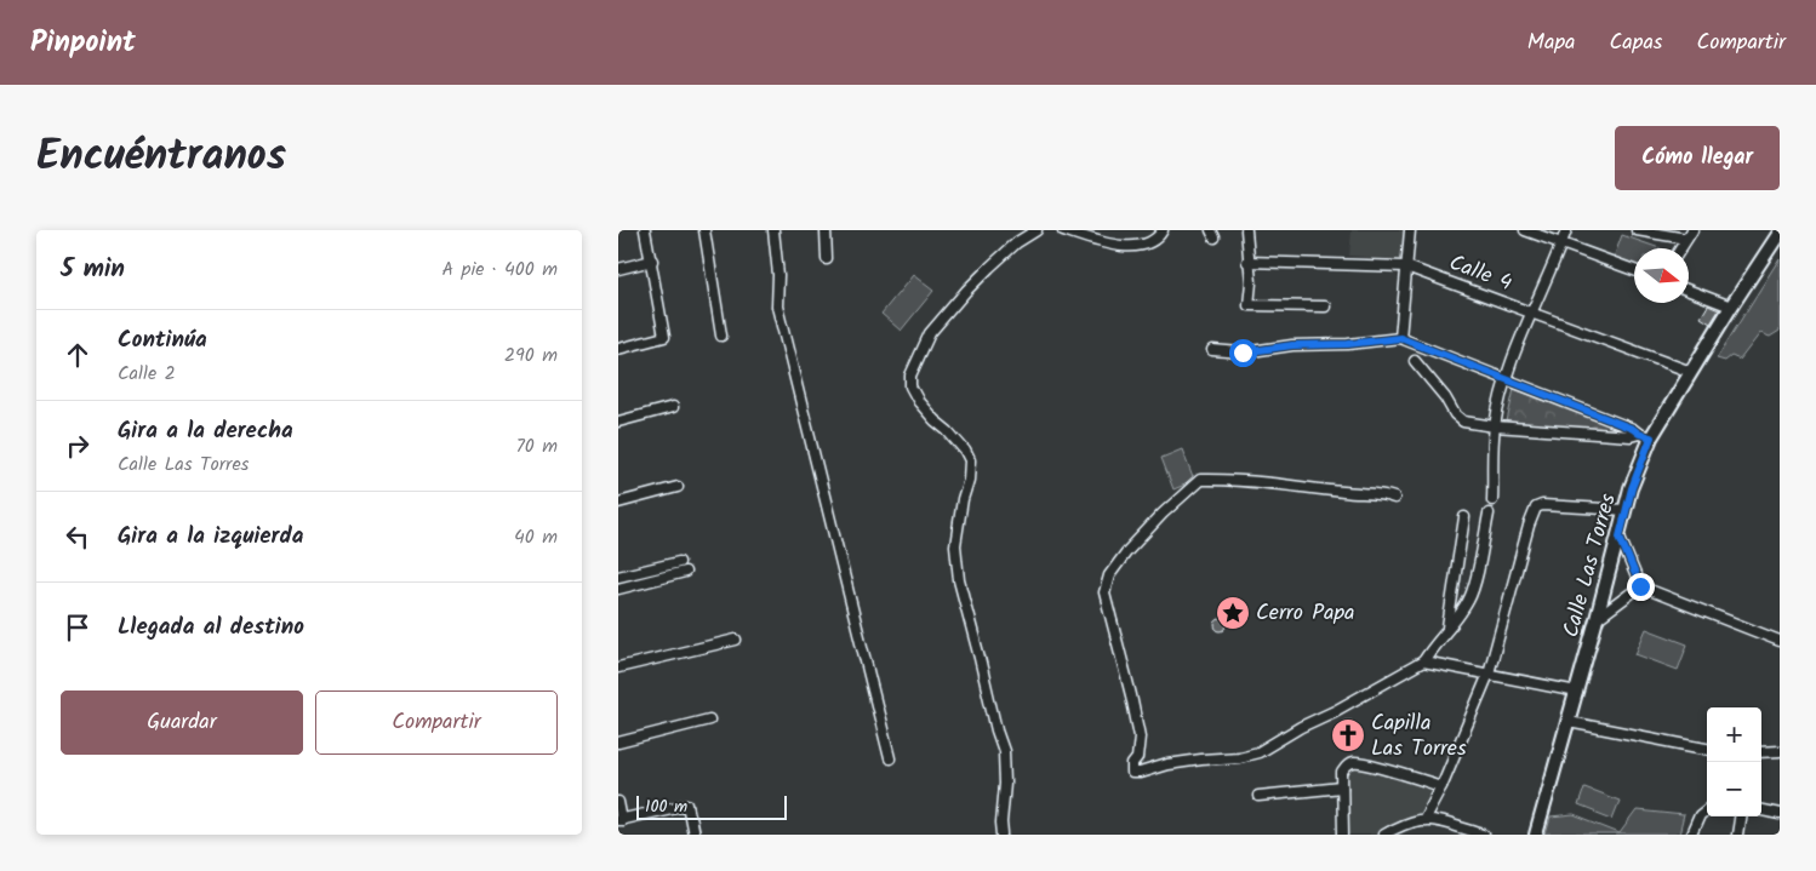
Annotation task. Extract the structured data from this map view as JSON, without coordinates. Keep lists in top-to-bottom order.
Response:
{
  "streets": {
    "street": ["Calle 4", "Calle Las Torres"]
  },
  "crossings": [
    ["Calle 4", "Calle Las Torres"]
  ],
  "places": {
    "place": ["Cerro Papa"],
    "church": ["Capilla Las Torres"]
  },
  "scale_bar": "100 m",
  "north": "right",
  "page": {
    "header": "Pinpoint",
    "nav": ["Mapa", "Capas", "Compartir"],
    "title": "Encuéntranos",
    "buttons": [
      "Cómo llegar",
      ["Guardar", "Compartir"]
    ],
    "heading": ["5 min", "A pie · 400 m"],
    "list": [
      ["Continúa", "Calle 2", "290 m"],
      ["Gira a la derecha", "Calle Las Torres", "70 m"],
      ["Gira a la izquierda", "40 m"],
      "Llegada al destino"
    ],
    "map_buttons": ["+", "−"],
    "scale": "100 m"
  }
}
